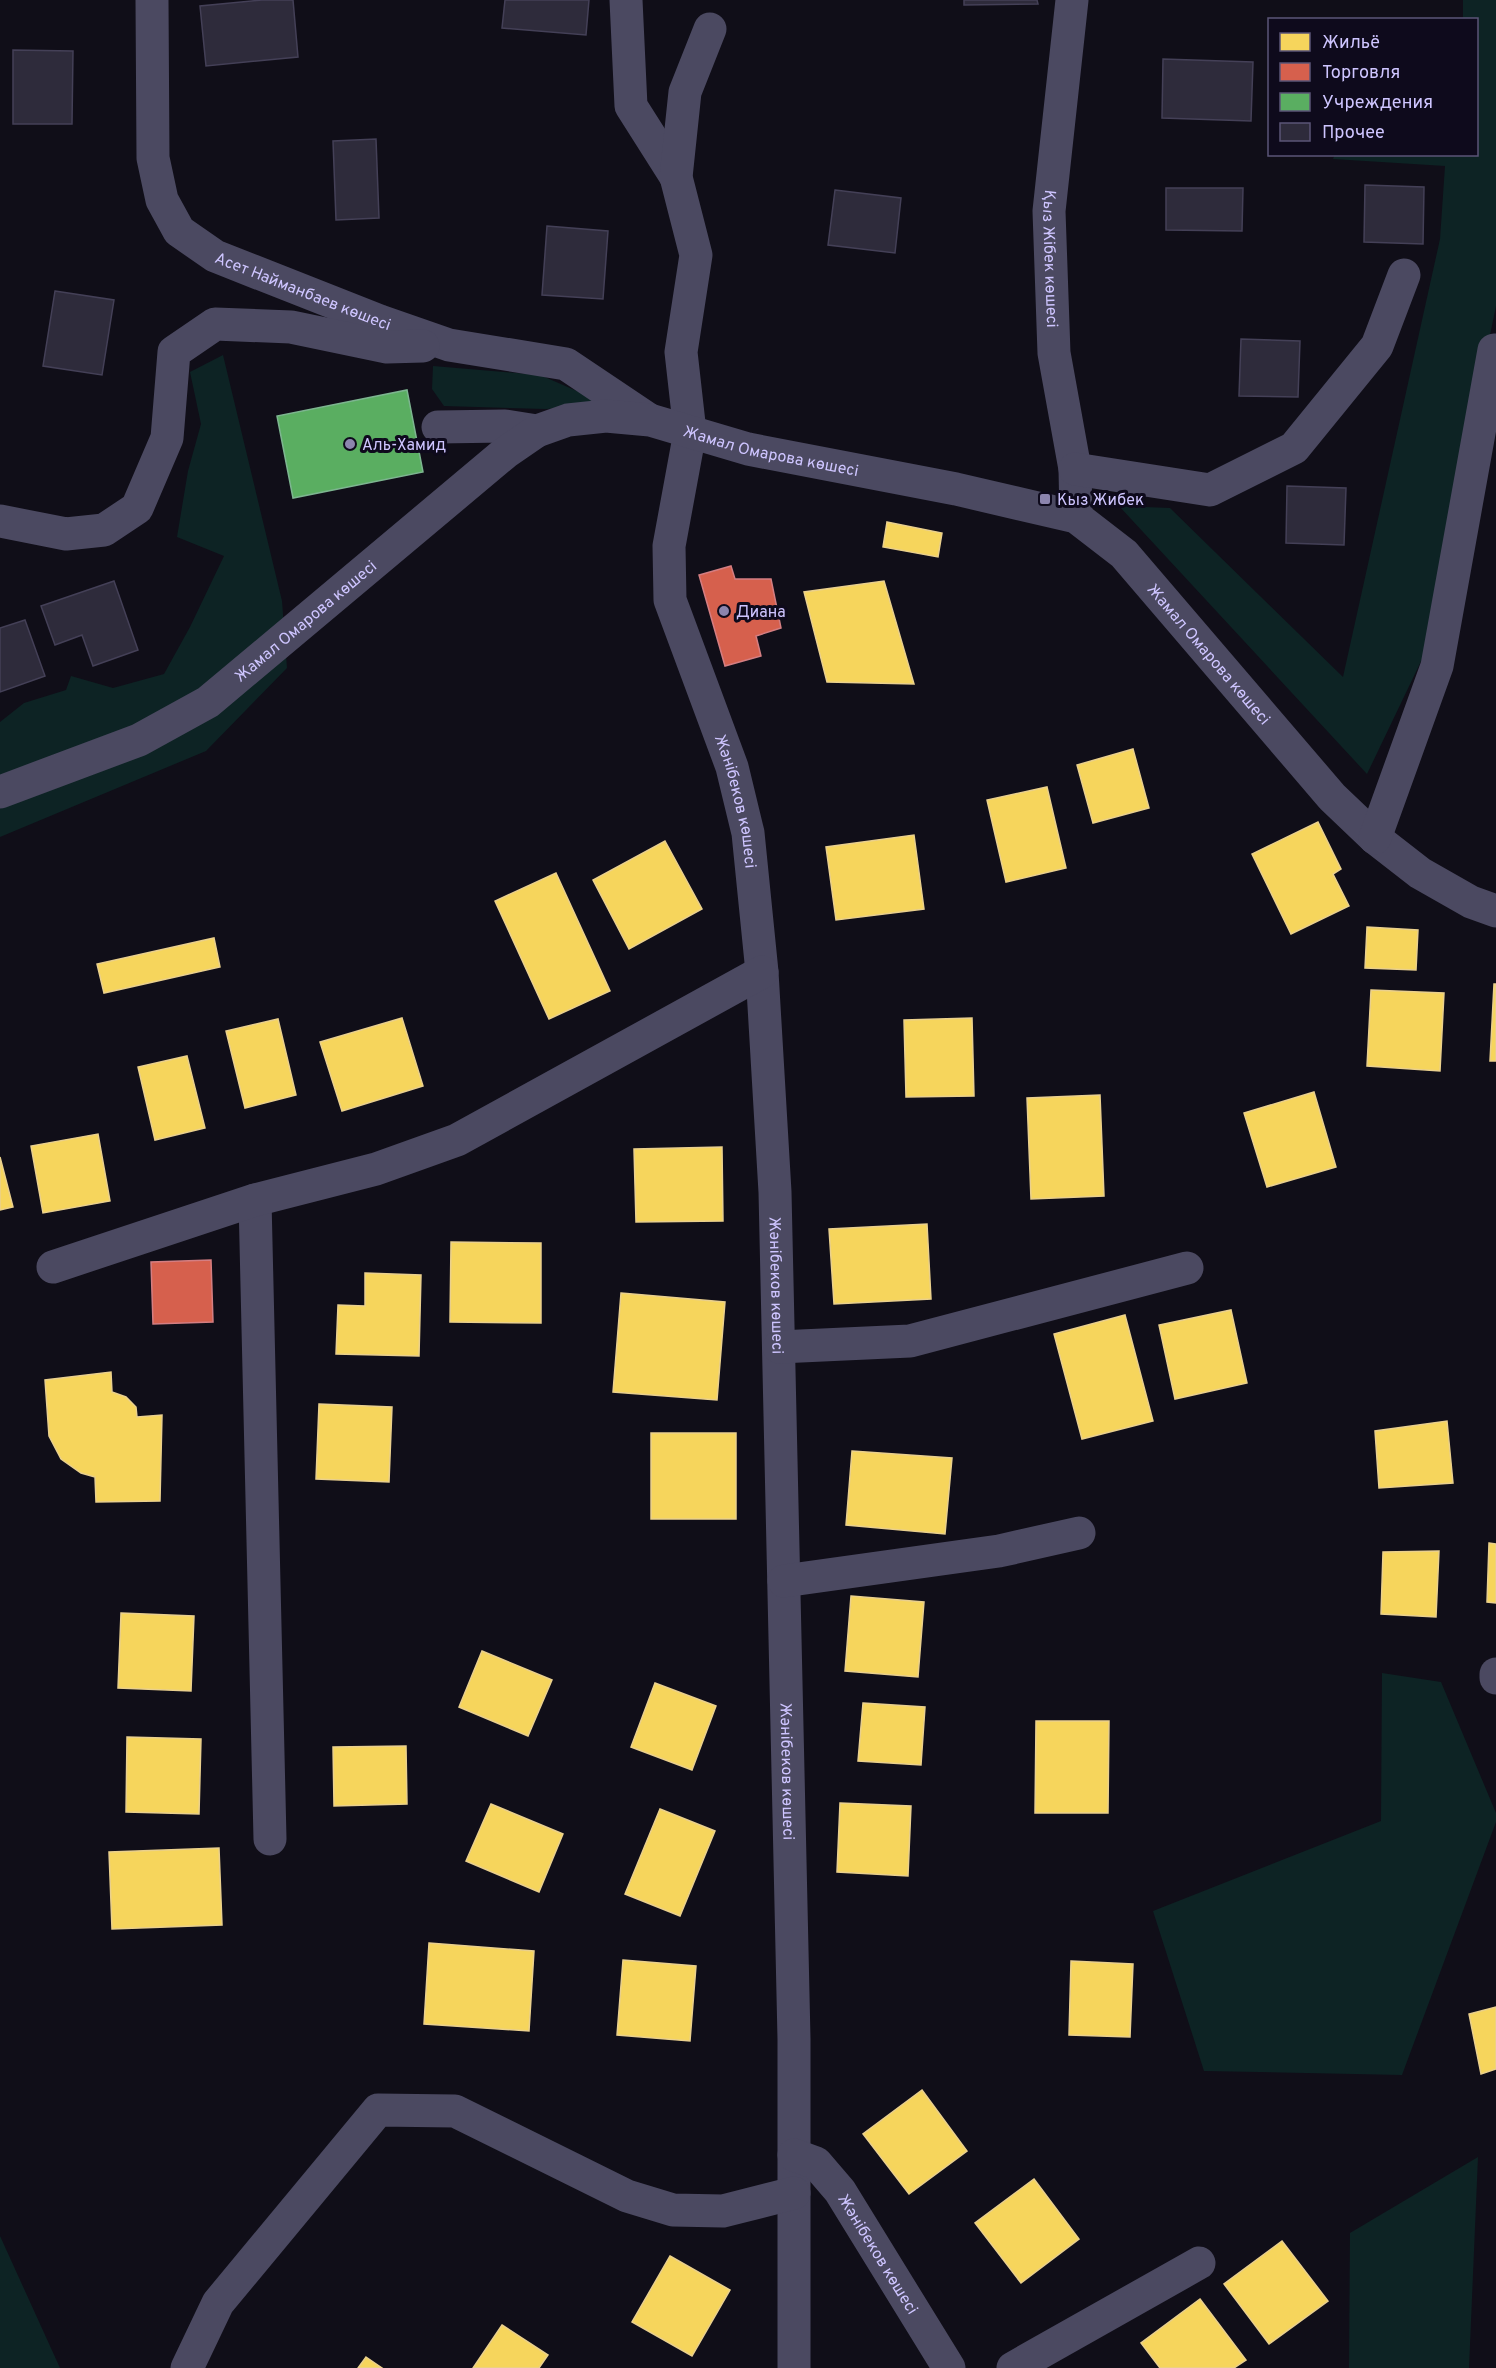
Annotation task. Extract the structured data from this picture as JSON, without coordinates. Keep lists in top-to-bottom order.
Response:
{
  "streets": {
    "street": [
      "Қыз Жібек көшесі",
      "Асет Найманбаев көшесі",
      "Жамал Омарова көшесі",
      "Жәнібеков көшесі"
    ]
  },
  "crossings": [
    ["Қыз Жібек көшесі", "Жамал Омарова көшесі"],
    ["Асет Найманбаев көшесі", "Жамал Омарова көшесі"],
    ["Жамал Омарова көшесі", "Жәнібеков көшесі"]
  ],
  "places": {
    "other": ["Аль-Хамид", "Диана"],
    "transit": ["Кыз Жибек"]
  },
  "legend": [
    "Жильё",
    "Торговля",
    "Учреждения",
    "Прочее"
  ]
}
